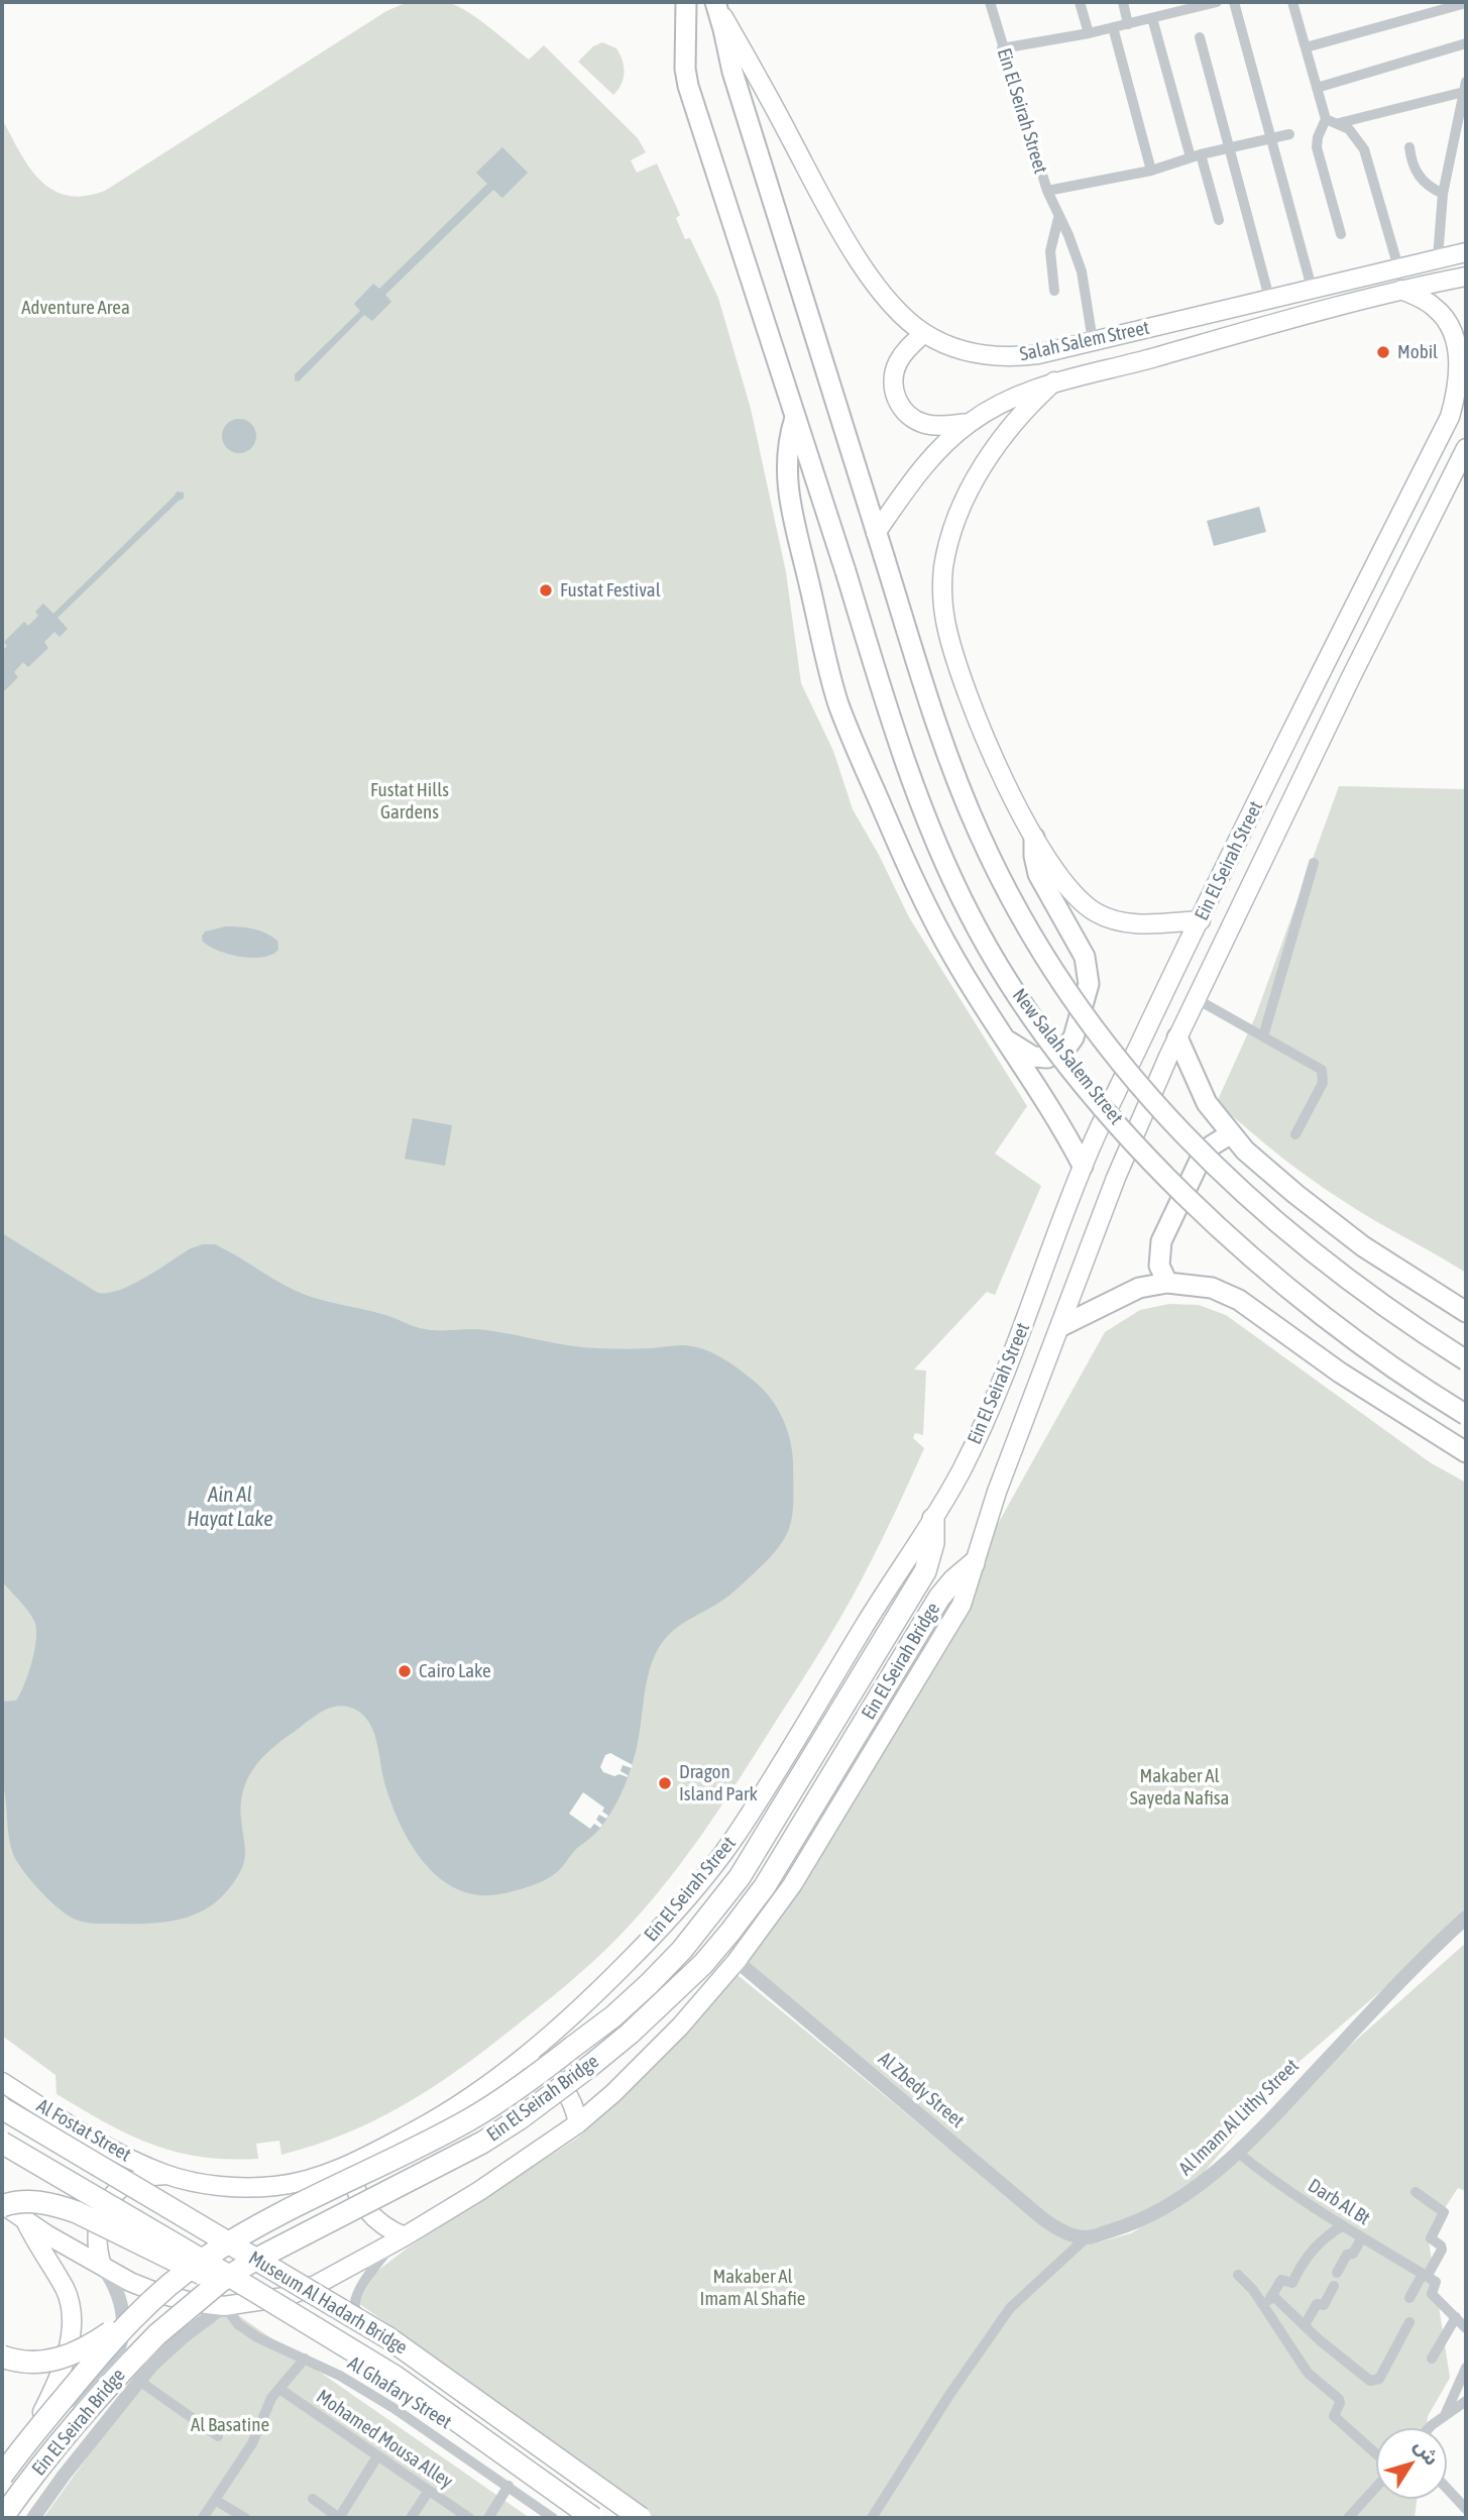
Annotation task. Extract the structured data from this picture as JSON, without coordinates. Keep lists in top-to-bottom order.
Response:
{
  "streets": {
    "highway": [
      "Salah Salem Street",
      "New Salah Salem Street",
      "Ein El Seirah Bridge",
      "Museum Al Hadarh Bridge"
    ],
    "main road": ["Ein El Seirah Street", "Al Fostat Street"],
    "street": [
      "Al Zbedy Street",
      "Al Imam Al Lithy Street",
      "Darb Al Bt",
      "Al Ghafary Street",
      "Mohamed Mousa Alley"
    ]
  },
  "crossings": [
    ["Ein El Seirah Street", "Salah Salem Street"],
    ["Ein El Seirah Street", "Ein El Seirah Bridge"],
    ["Ein El Seirah Street", "Al Zbedy Street"],
    ["Ein El Seirah Street", "Al Fostat Street"],
    ["Ein El Seirah Street", "Al Ghafary Street"],
    ["Salah Salem Street", "New Salah Salem Street"],
    ["Al Zbedy Street", "Al Imam Al Lithy Street"],
    ["Al Imam Al Lithy Street", "Darb Al Bt"]
  ],
  "water": ["Ain Al Hayat Lake"],
  "parks": [
    "Adventure Area",
    "Fustat Hills Gardens",
    "Makaber Al Sayeda Nafisa",
    "Makaber Al Imam Al Shafie",
    "Al Basatine"
  ],
  "places": [
    "Mobil",
    "Fustat Festival",
    "Cairo Lake",
    "Dragon Island Park"
  ],
  "north": "top right"
}
